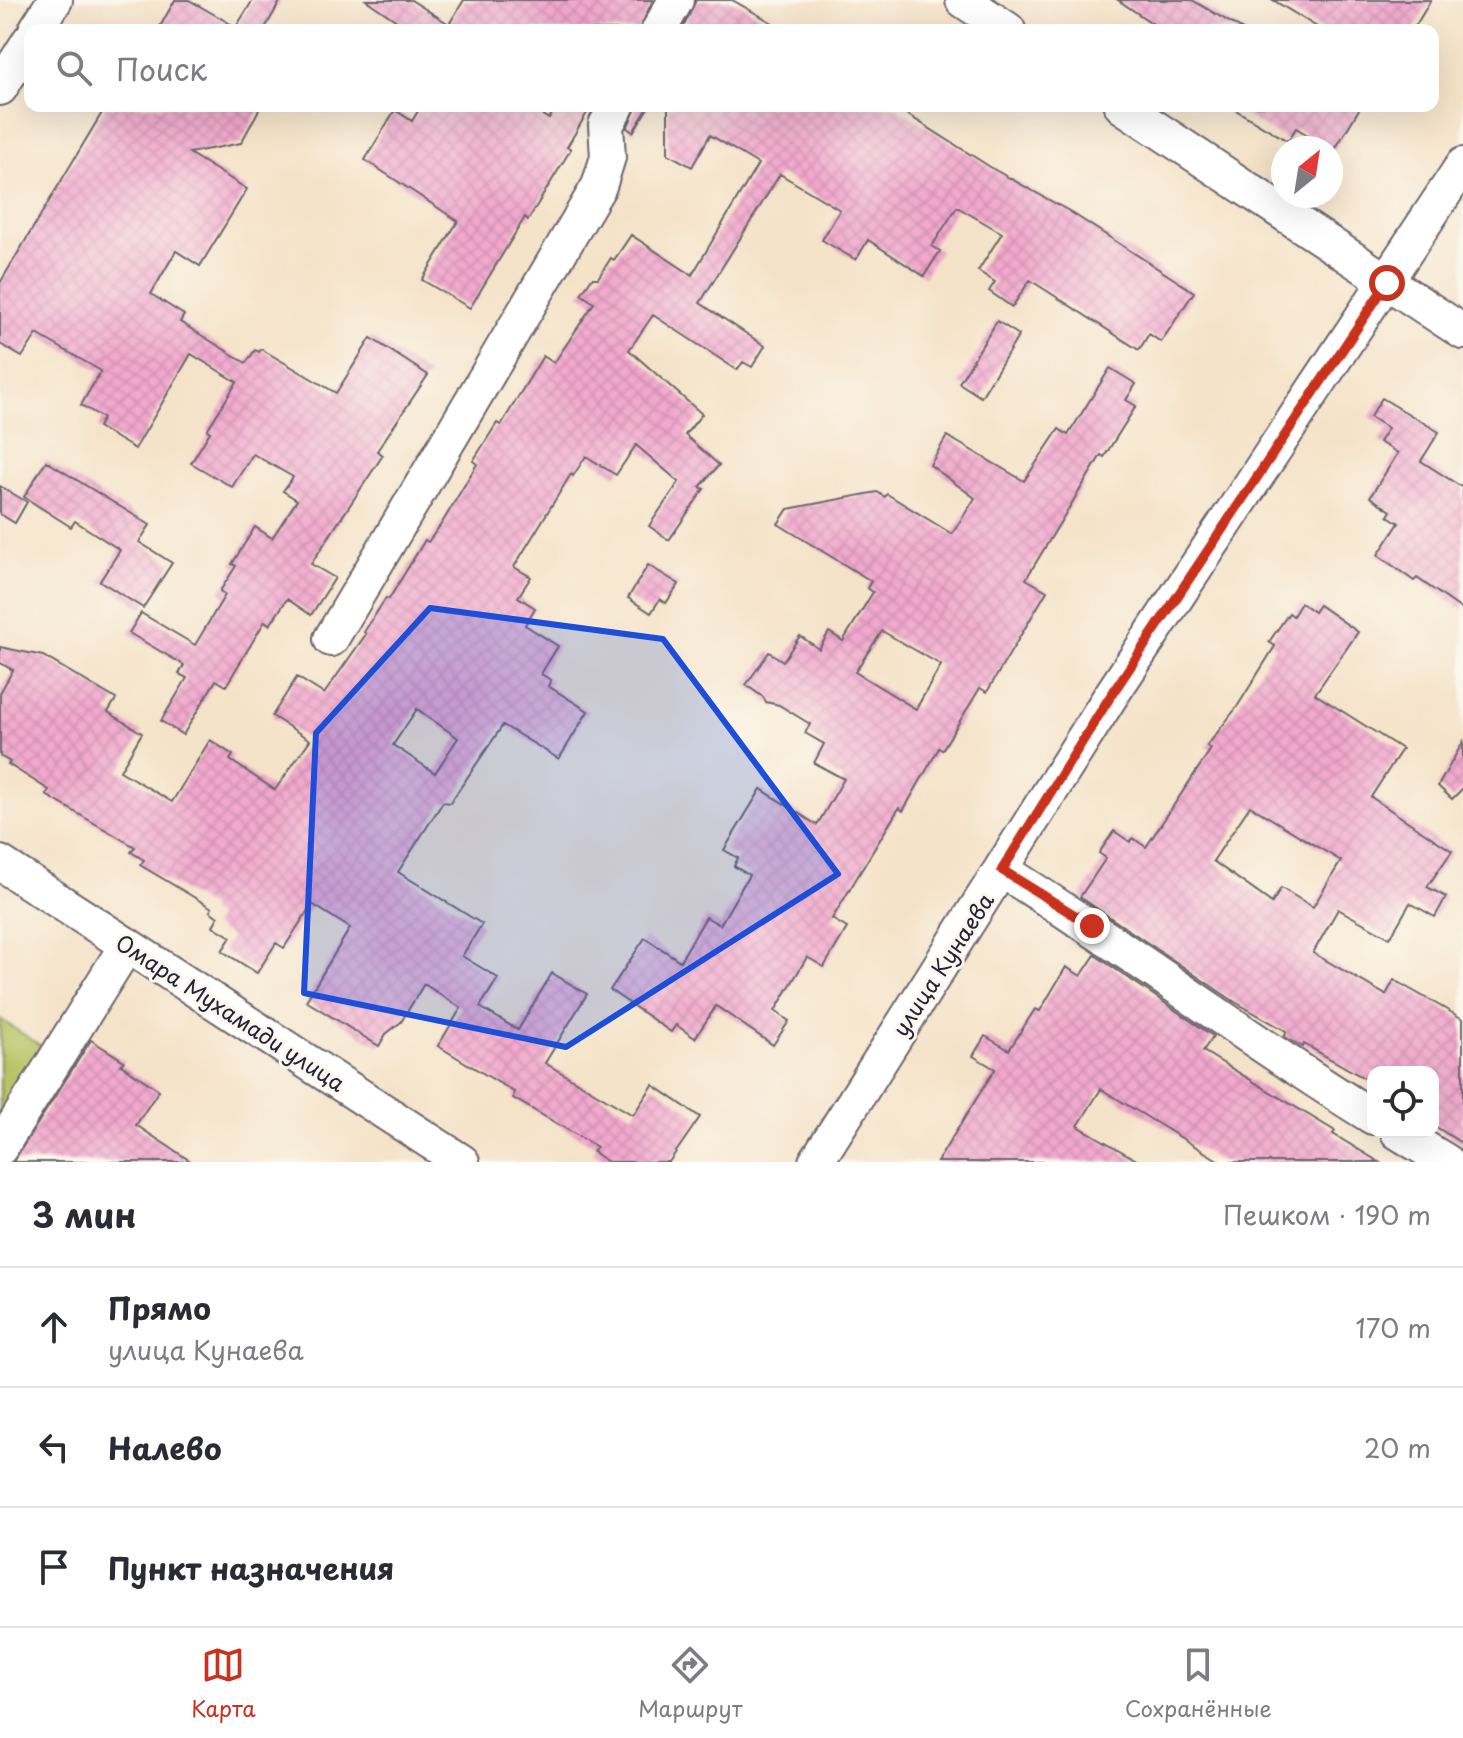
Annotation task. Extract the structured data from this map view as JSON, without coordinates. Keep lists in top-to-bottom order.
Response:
{
  "streets": {
    "street": ["улица Кунаева", "Омара Мухамади улица"]
  },
  "north": "top right",
  "page": {
    "search": "Поиск",
    "heading": ["3 мин", "Пешком · 190 m"],
    "list": [
      ["Прямо", "улица Кунаева", "170 m"],
      ["Налево", "20 m"],
      "Пункт назначения"
    ],
    "nav": ["Карта", "Маршрут", "Сохранённые"]
  }
}
